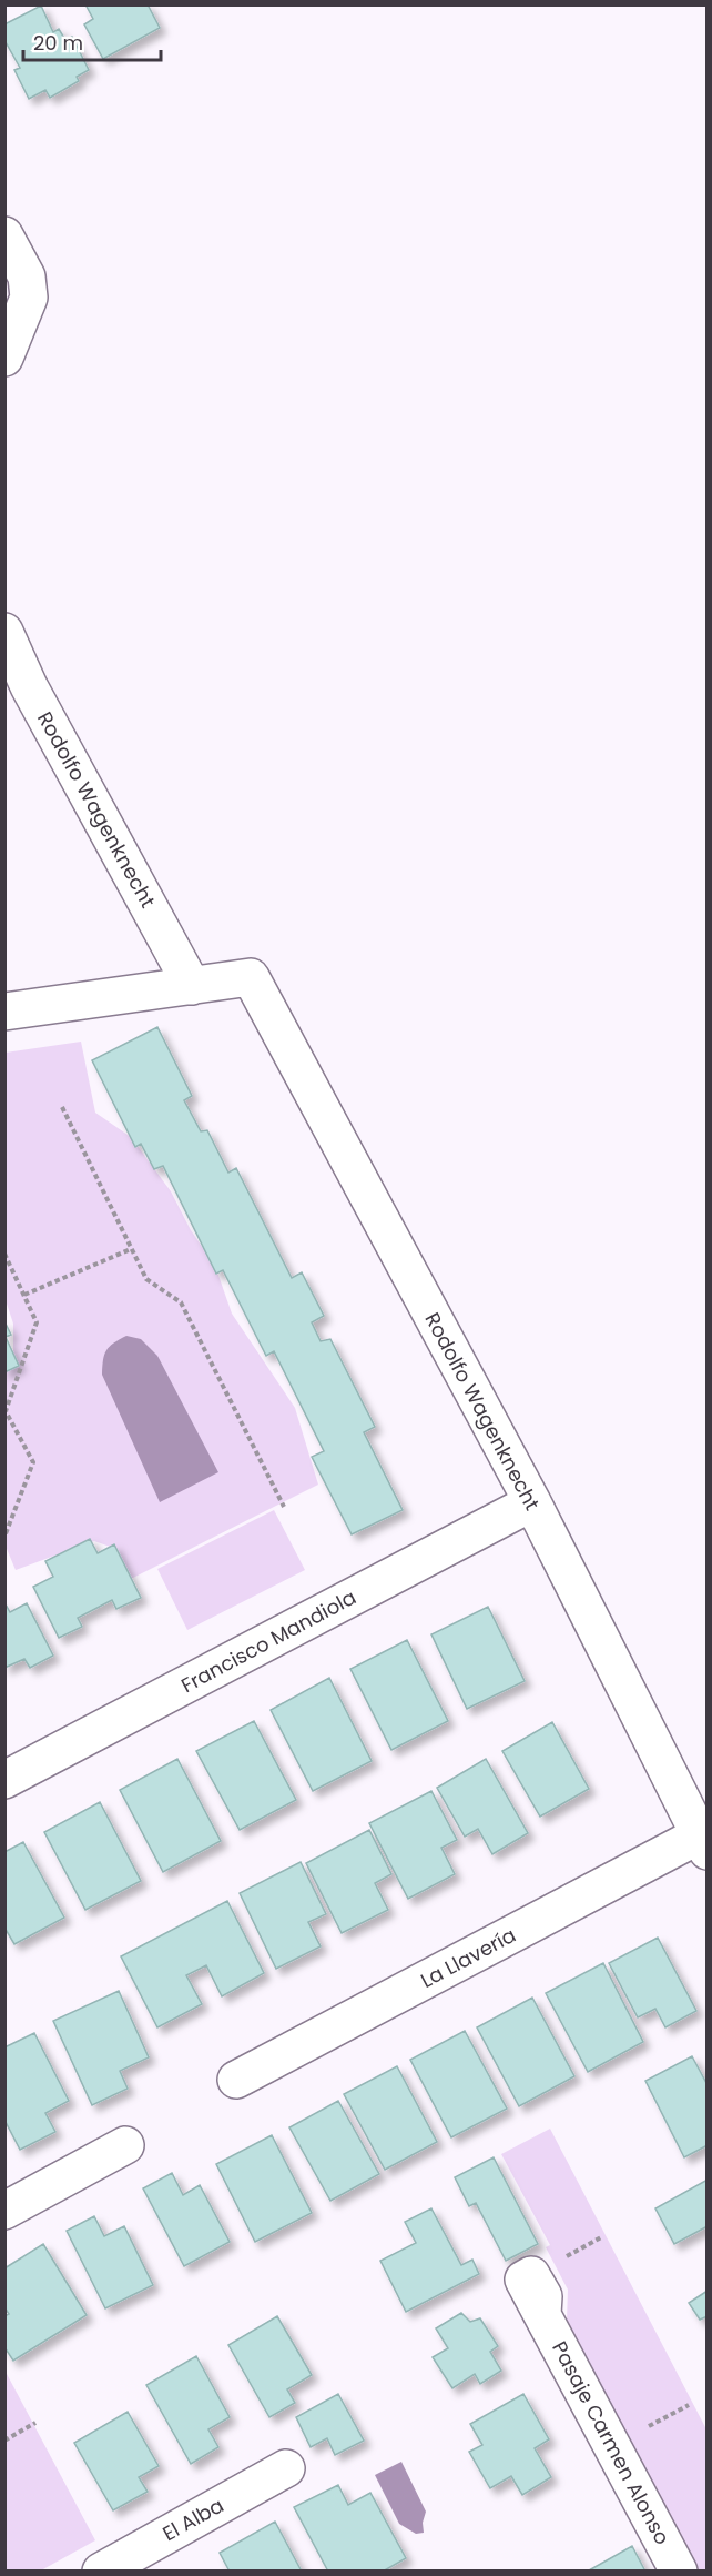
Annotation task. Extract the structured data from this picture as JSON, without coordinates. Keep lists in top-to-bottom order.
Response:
{
  "streets": {
    "street": [
      "Rodolfo Wagenknecht",
      "Francisco Mandiola",
      "La Llavería",
      "Pasaje Carmen Alonso",
      "El Alba"
    ]
  },
  "crossings": [
    ["Rodolfo Wagenknecht", "Francisco Mandiola"],
    ["Rodolfo Wagenknecht", "La Llavería"]
  ],
  "scale_bar": "20 m"
}
